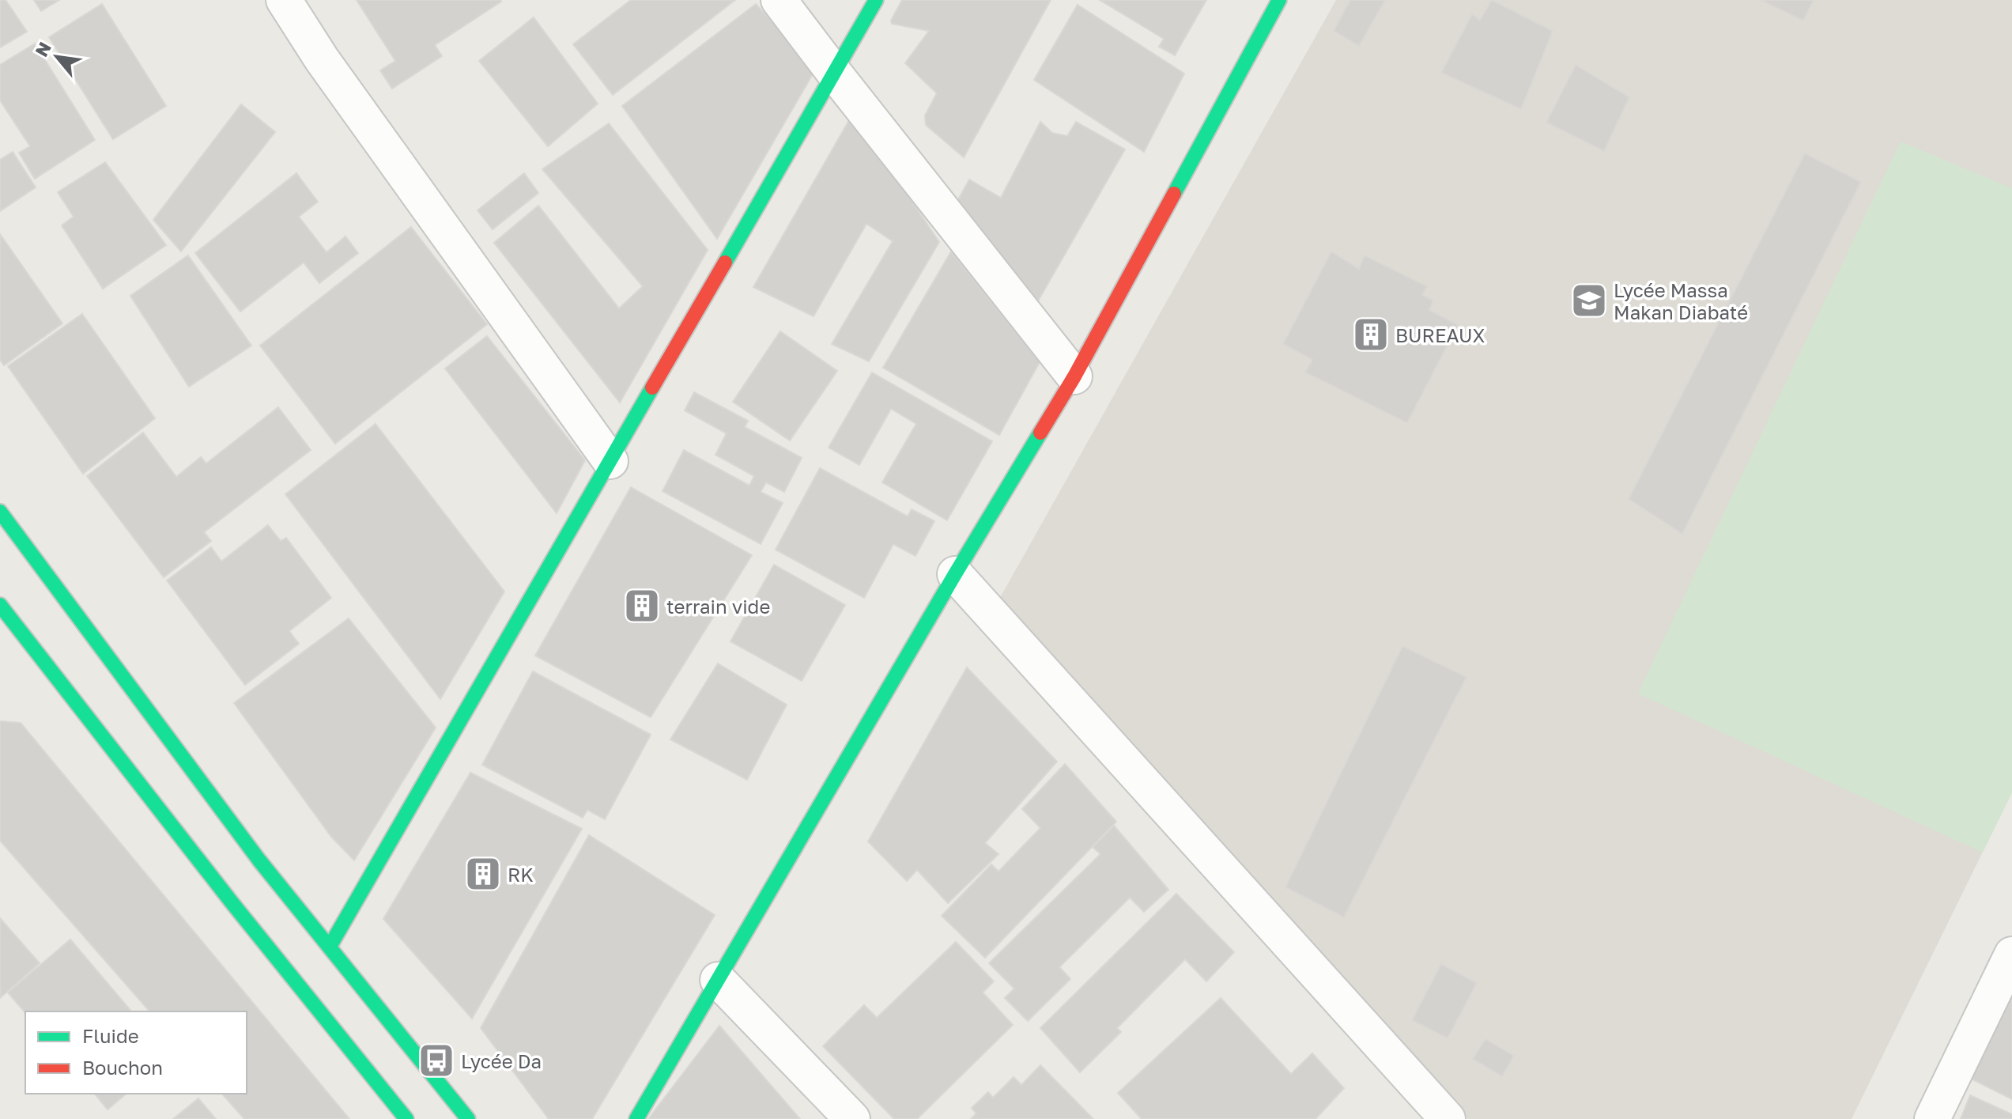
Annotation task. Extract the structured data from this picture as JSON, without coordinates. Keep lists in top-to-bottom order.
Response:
{
  "places": {
    "school or university": ["Lycée Massa Makan Diabaté"],
    "building": ["BUREAUX", "terrain vide", "RK"],
    "bus stop": ["Lycée Da"]
  },
  "legend": ["Fluide", "Bouchon"],
  "north": "top left"
}
